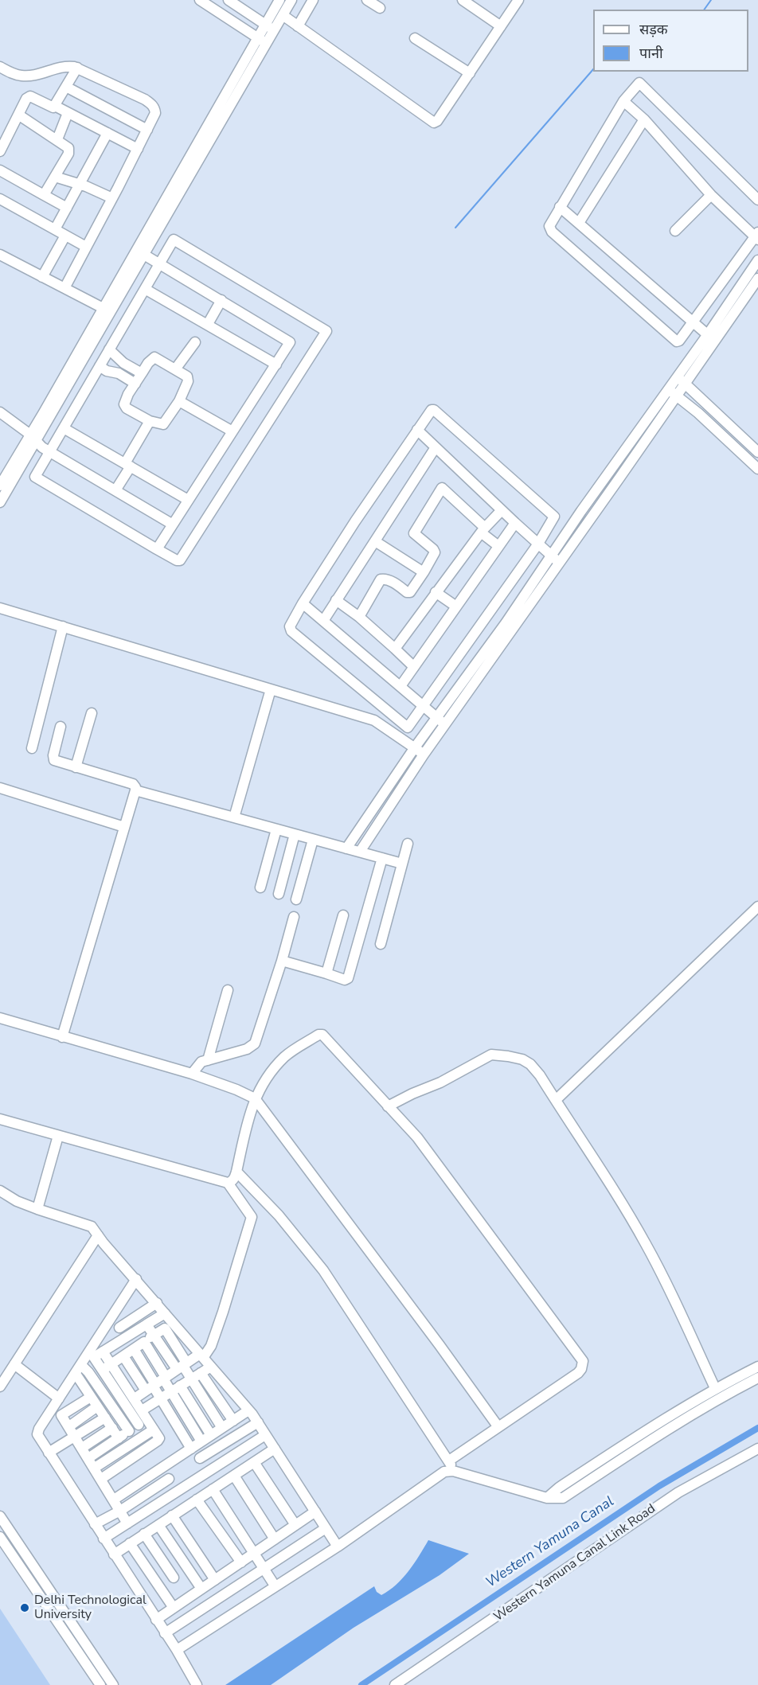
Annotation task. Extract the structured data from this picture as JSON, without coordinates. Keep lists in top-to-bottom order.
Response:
{
  "streets": {
    "street": ["Western Yamuna Canal Link Road"]
  },
  "water": ["Western Yamuna Canal"],
  "places": ["Delhi Technological University"],
  "legend": ["सड़क", "पानी"]
}
